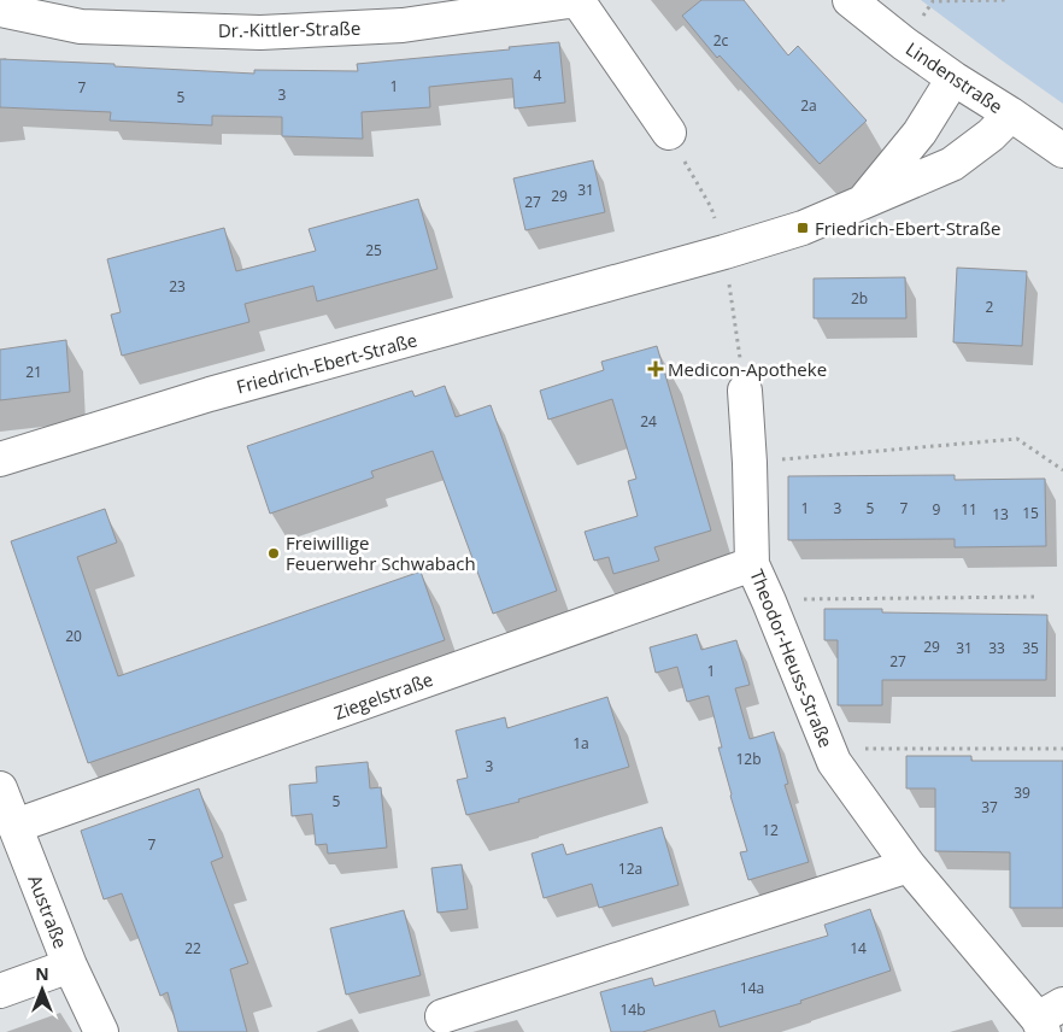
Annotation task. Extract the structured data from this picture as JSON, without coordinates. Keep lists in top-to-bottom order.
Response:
{
  "streets": {
    "street": [
      "Dr.-Kittler-Straße",
      "Lindenstraße",
      "Friedrich-Ebert-Straße",
      "Theodor-Heuss-Straße",
      "Ziegelstraße",
      "Austraße"
    ]
  },
  "crossings": [
    ["Lindenstraße", "Friedrich-Ebert-Straße"],
    ["Theodor-Heuss-Straße", "Ziegelstraße"],
    ["Ziegelstraße", "Austraße"]
  ],
  "places": {
    "transit": ["Friedrich-Ebert-Straße"],
    "health": ["Medicon-Apotheke"],
    "other": ["Freiwillige Feuerwehr Schwabach"]
  },
  "house_numbers": [
    "2c",
    "4",
    "1",
    "7",
    "3",
    "5",
    "2a",
    "31",
    "29",
    "27",
    "25",
    "23",
    "2b",
    "2",
    "21",
    "24",
    "1",
    "3",
    "5",
    "7",
    "9",
    "11",
    "15",
    "13",
    "20",
    "29",
    "31",
    "33",
    "35",
    "27",
    "1",
    "1a",
    "12b",
    "3",
    "39",
    "5",
    "37",
    "12",
    "7",
    "12a",
    "22",
    "14",
    "14a",
    "14b"
  ],
  "north": "top"
}
